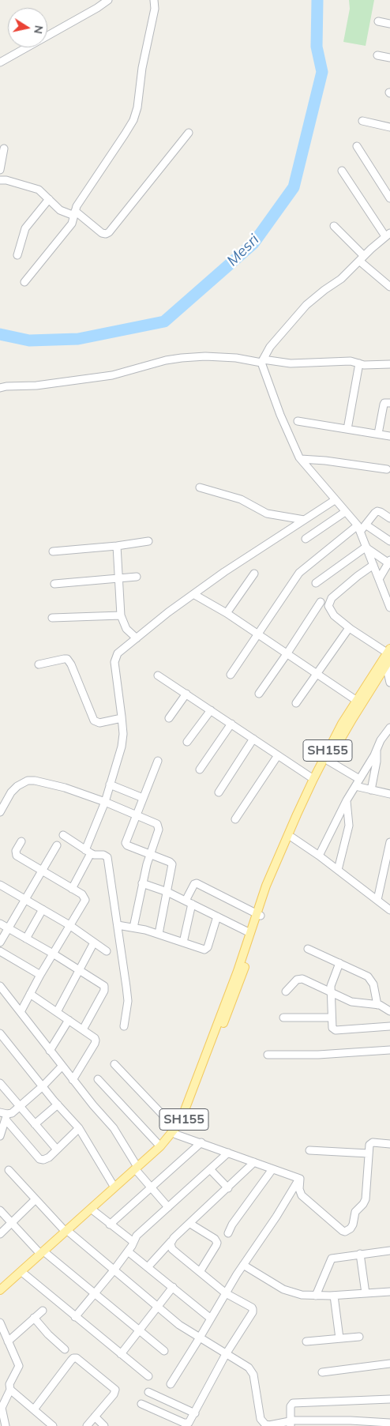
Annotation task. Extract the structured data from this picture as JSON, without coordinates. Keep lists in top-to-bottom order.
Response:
{
  "streets": {
    "main road": ["SH155"]
  },
  "water": ["Mesri"],
  "north": "right"
}
